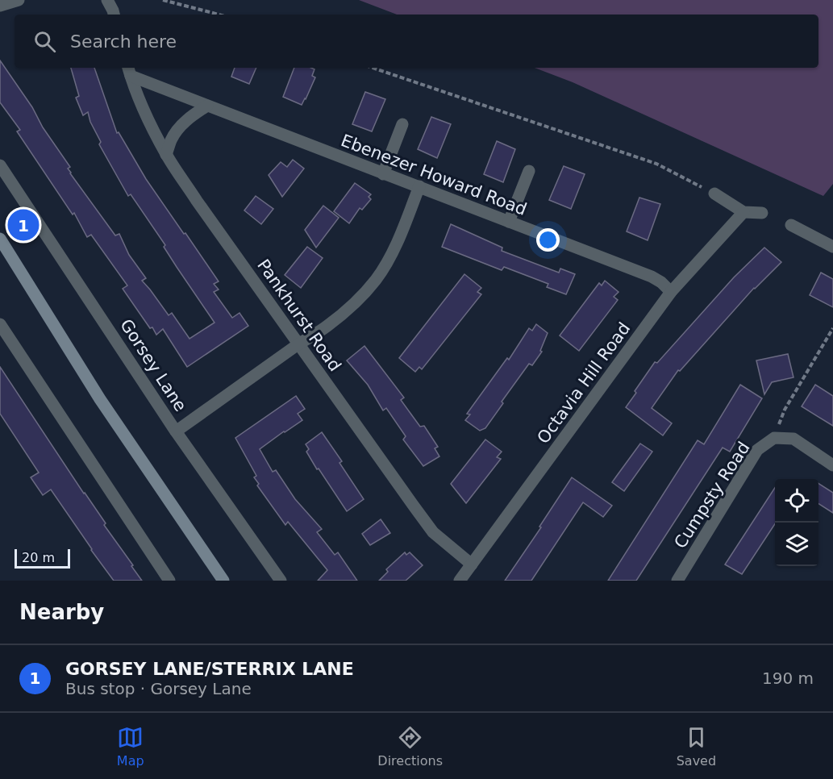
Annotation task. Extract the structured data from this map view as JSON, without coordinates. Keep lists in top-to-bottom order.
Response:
{
  "streets": {
    "street": [
      "Ebenezer Howard Road",
      "Pankhurst Road",
      "Gorsey Lane",
      "Octavia Hill Road",
      "Cumpsty Road"
    ]
  },
  "crossings": [
    ["Ebenezer Howard Road", "Pankhurst Road"],
    ["Ebenezer Howard Road", "Octavia Hill Road"],
    ["Pankhurst Road", "Octavia Hill Road"]
  ],
  "scale_bar": "20 m",
  "page": {
    "search": "Search here",
    "pins": "1",
    "scale": "20 m",
    "heading": "Nearby",
    "list": [
      {
        "mark": "1",
        "name": "GORSEY LANE/STERRIX LANE",
        "note": "Bus stop · Gorsey Lane",
        "value": "190 m"
      }
    ],
    "nav": ["Map", "Directions", "Saved"]
  }
}
